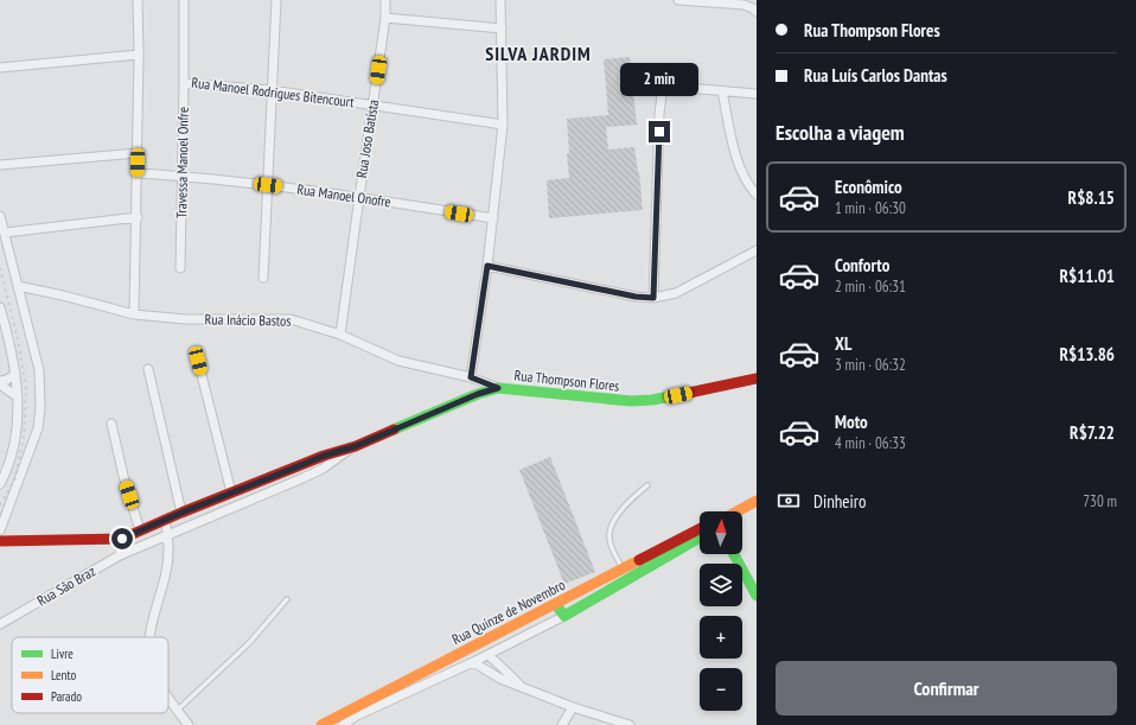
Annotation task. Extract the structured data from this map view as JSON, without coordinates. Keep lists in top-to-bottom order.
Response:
{
  "streets": {
    "street": [
      "Rua Manoel Rodrigues Bitencourt",
      "Rua Joso Batista",
      "Travessa Manoel Onfre",
      "Rua Manoel Onofre",
      "Rua Inácio Bastos",
      "Rua Thompson Flores",
      "Rua São Braz",
      "Rua Quinze de Novembro"
    ]
  },
  "crossings": [
    ["Rua Manoel Rodrigues Bitencourt", "Rua Joso Batista"],
    ["Rua Manoel Rodrigues Bitencourt", "Travessa Manoel Onfre"],
    ["Rua Joso Batista", "Rua Manoel Onofre"],
    ["Rua Joso Batista", "Rua Inácio Bastos"],
    ["Travessa Manoel Onfre", "Rua Manoel Onofre"],
    ["Rua Inácio Bastos", "Rua Thompson Flores"],
    ["Rua Thompson Flores", "Rua São Braz"]
  ],
  "districts": ["SILVA JARDIM"],
  "legend": ["Livre", "Lento", "Parado"],
  "north": "top",
  "page": {
    "banner": ["Rua Thompson Flores", "Rua Luís Carlos Dantas"],
    "bubble": "2 min",
    "heading": "Escolha a viagem",
    "list": [
      {
        "name": "Econômico",
        "note": "1 min · 06:30",
        "value": "R$8.15"
      },
      {
        "name": "Conforto",
        "note": "2 min · 06:31",
        "value": "R$11.01"
      },
      {
        "name": "XL",
        "note": "3 min · 06:32",
        "value": "R$13.86"
      },
      {
        "name": "Moto",
        "note": "4 min · 06:33",
        "value": "R$7.22"
      }
    ],
    "pay": ["Dinheiro", "730 m"],
    "map_buttons": ["+", "−"],
    "buttons": "Confirmar"
  }
}
